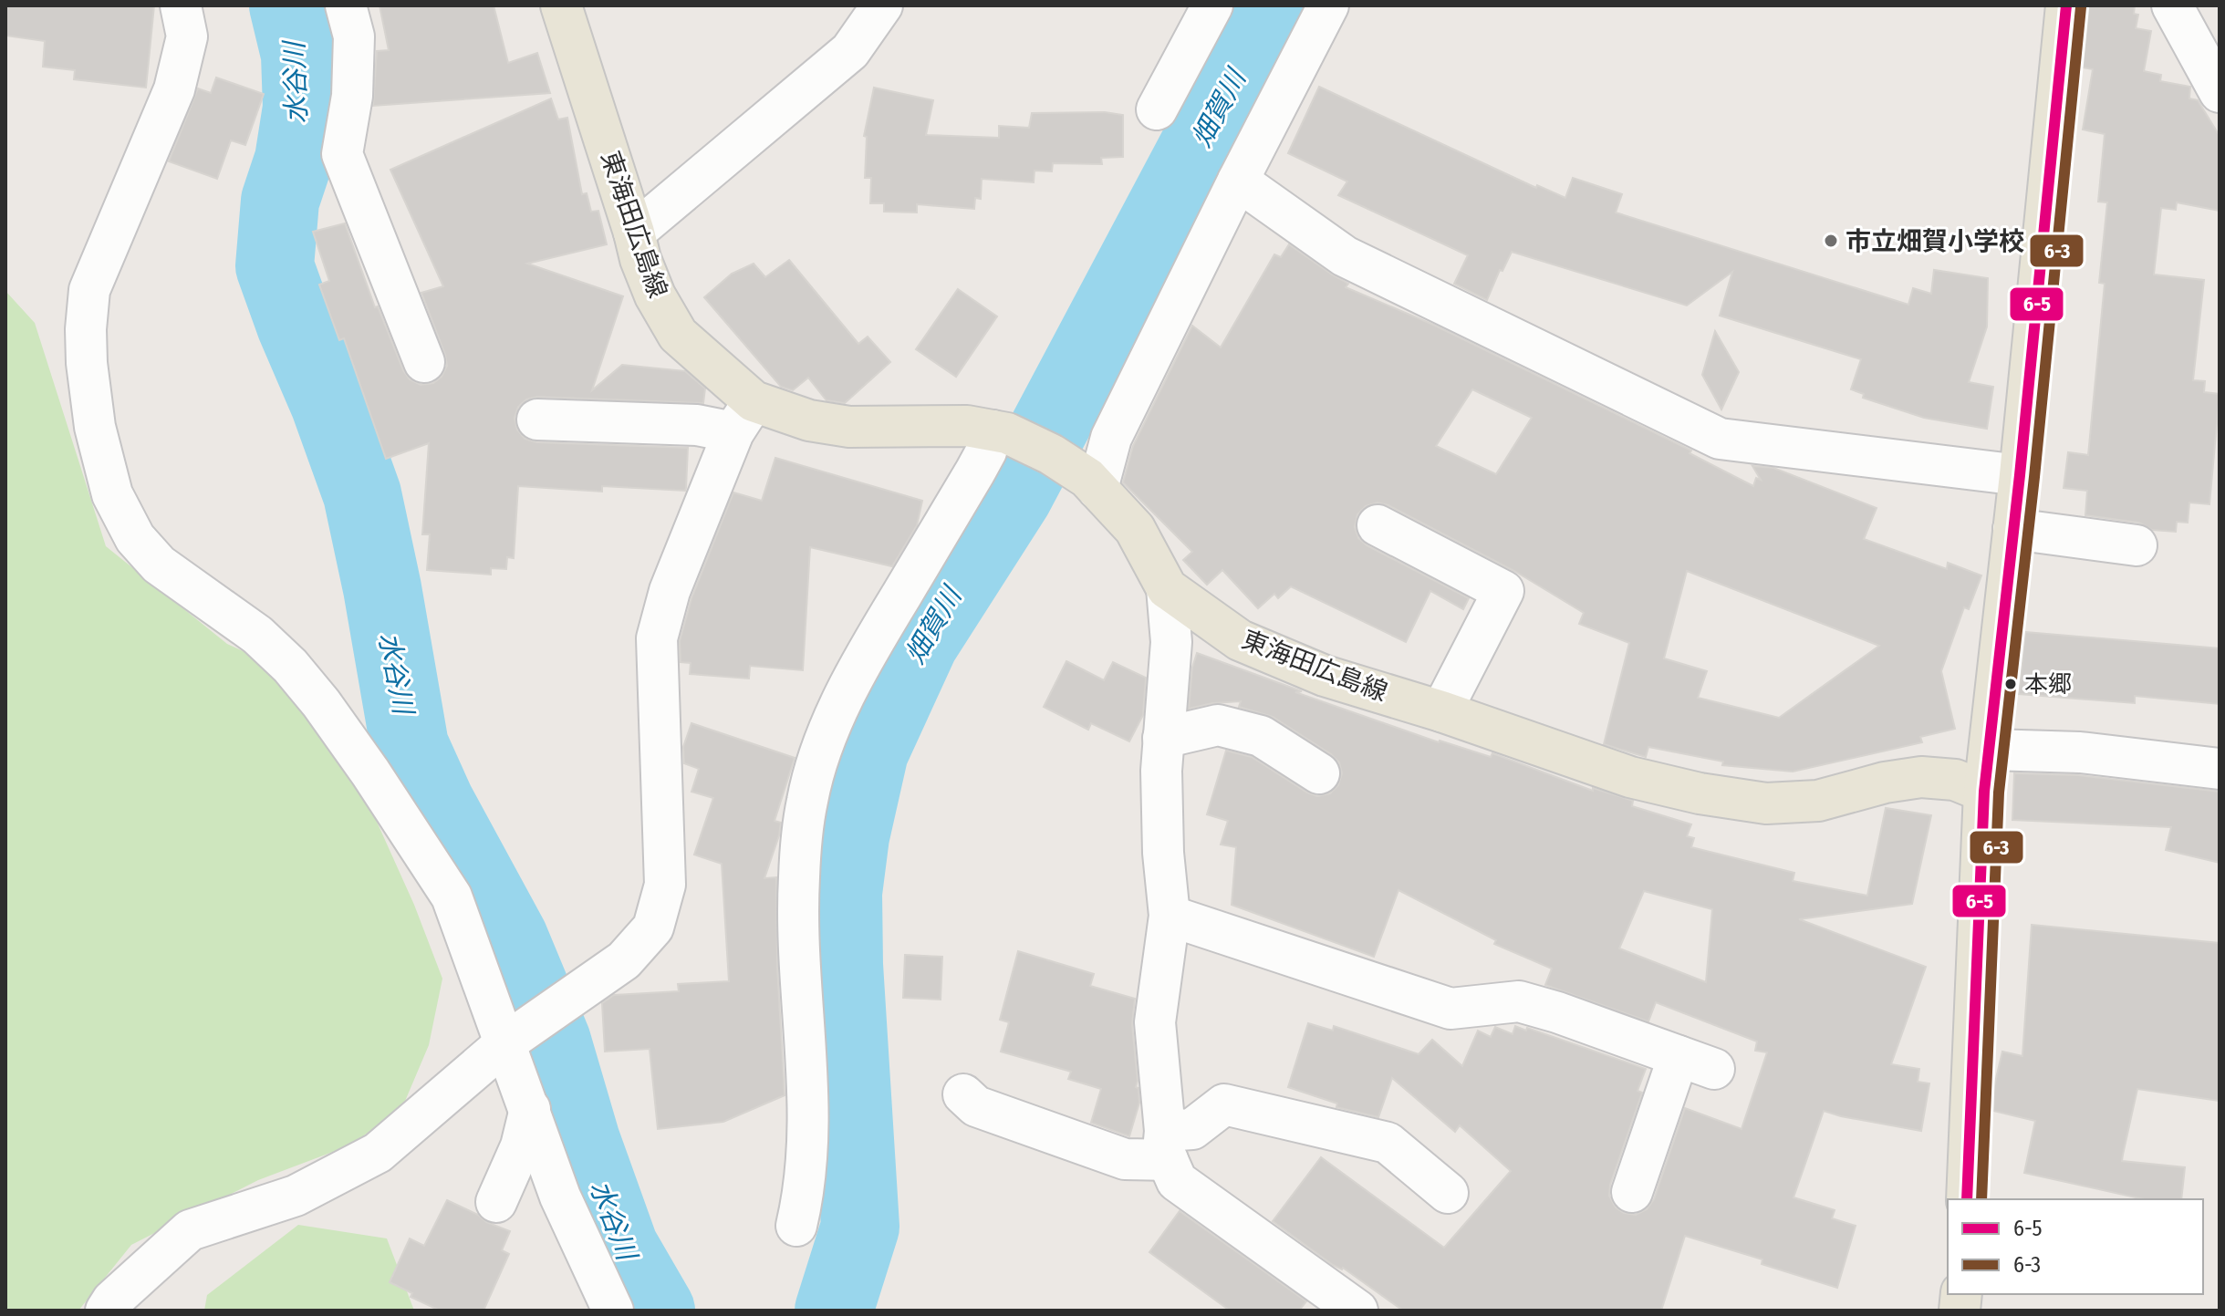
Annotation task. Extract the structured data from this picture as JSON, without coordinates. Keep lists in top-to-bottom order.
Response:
{
  "streets": {
    "main road": ["東海田広島線"]
  },
  "water": ["水谷川", "畑賀川"],
  "places": ["市立畑賀小学校", "本郷"],
  "lines": ["transit line 6-5", "transit line 6-3"],
  "legend": ["6-5", "6-3"]
}
